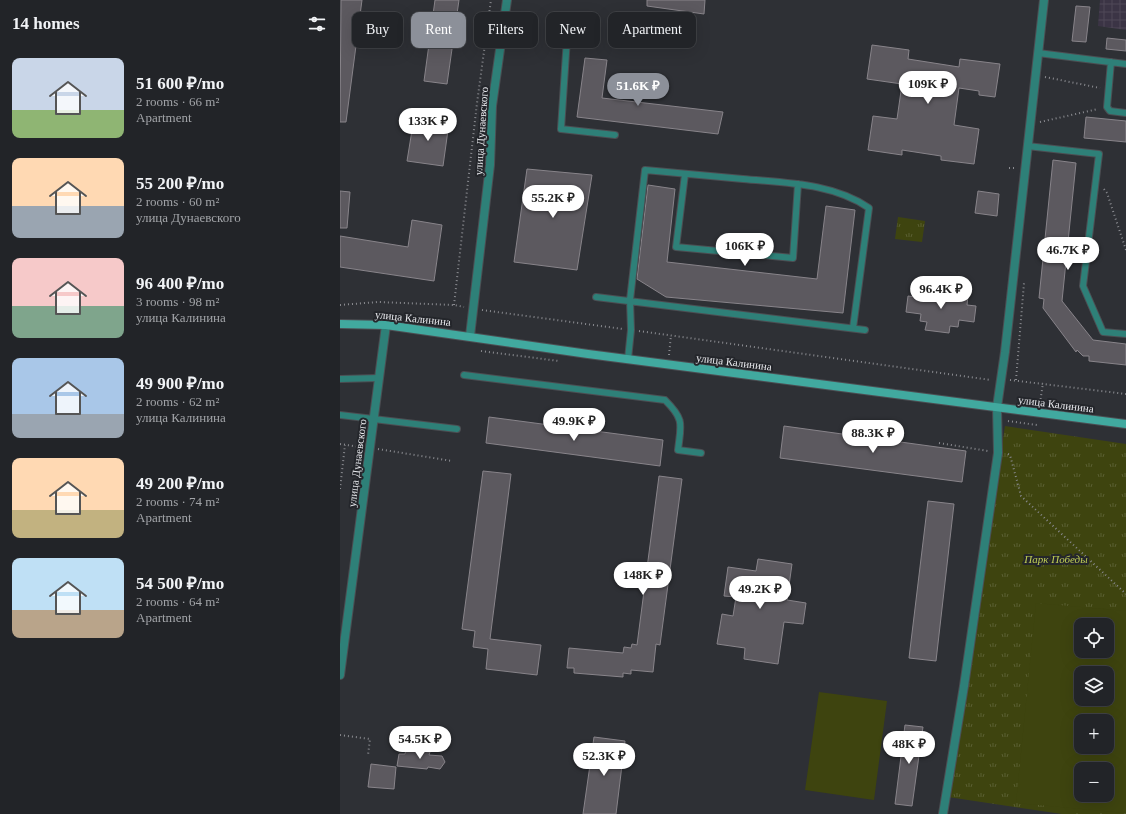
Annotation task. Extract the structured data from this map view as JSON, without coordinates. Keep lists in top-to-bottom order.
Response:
{
  "streets": {
    "main road": ["улица Калинина"],
    "street": ["улица Дунаевского"]
  },
  "crossings": [
    ["улица Дунаевского", "улица Калинина"]
  ],
  "parks": ["Парк Победы"],
  "page": {
    "heading": "14 homes",
    "chip": [
      "Buy",
      "Rent",
      "Filters",
      "New",
      "Apartment"
    ],
    "list": [
      {
        "name": "51 600 ₽/mo",
        "note": "2 rooms · 66 m² · Apartment"
      },
      {
        "name": "55 200 ₽/mo",
        "note": "2 rooms · 60 m² · улица Дунаевского"
      },
      {
        "name": "96 400 ₽/mo",
        "note": "3 rooms · 98 m² · улица Калинина"
      },
      {
        "name": "49 900 ₽/mo",
        "note": "2 rooms · 62 m² · улица Калинина"
      },
      {
        "name": "49 200 ₽/mo",
        "note": "2 rooms · 74 m² · Apartment"
      },
      {
        "name": "54 500 ₽/mo",
        "note": "2 rooms · 64 m² · Apartment"
      }
    ],
    "price": [
      "109K ₽",
      "51.6K ₽",
      "133K ₽",
      "55.2K ₽",
      "106K ₽",
      "46.7K ₽",
      "96.4K ₽",
      "49.9K ₽",
      "88.3K ₽",
      "148K ₽",
      "49.2K ₽",
      "54.5K ₽",
      "48K ₽",
      "52.3K ₽"
    ],
    "map_buttons": ["+", "−"]
  }
}
